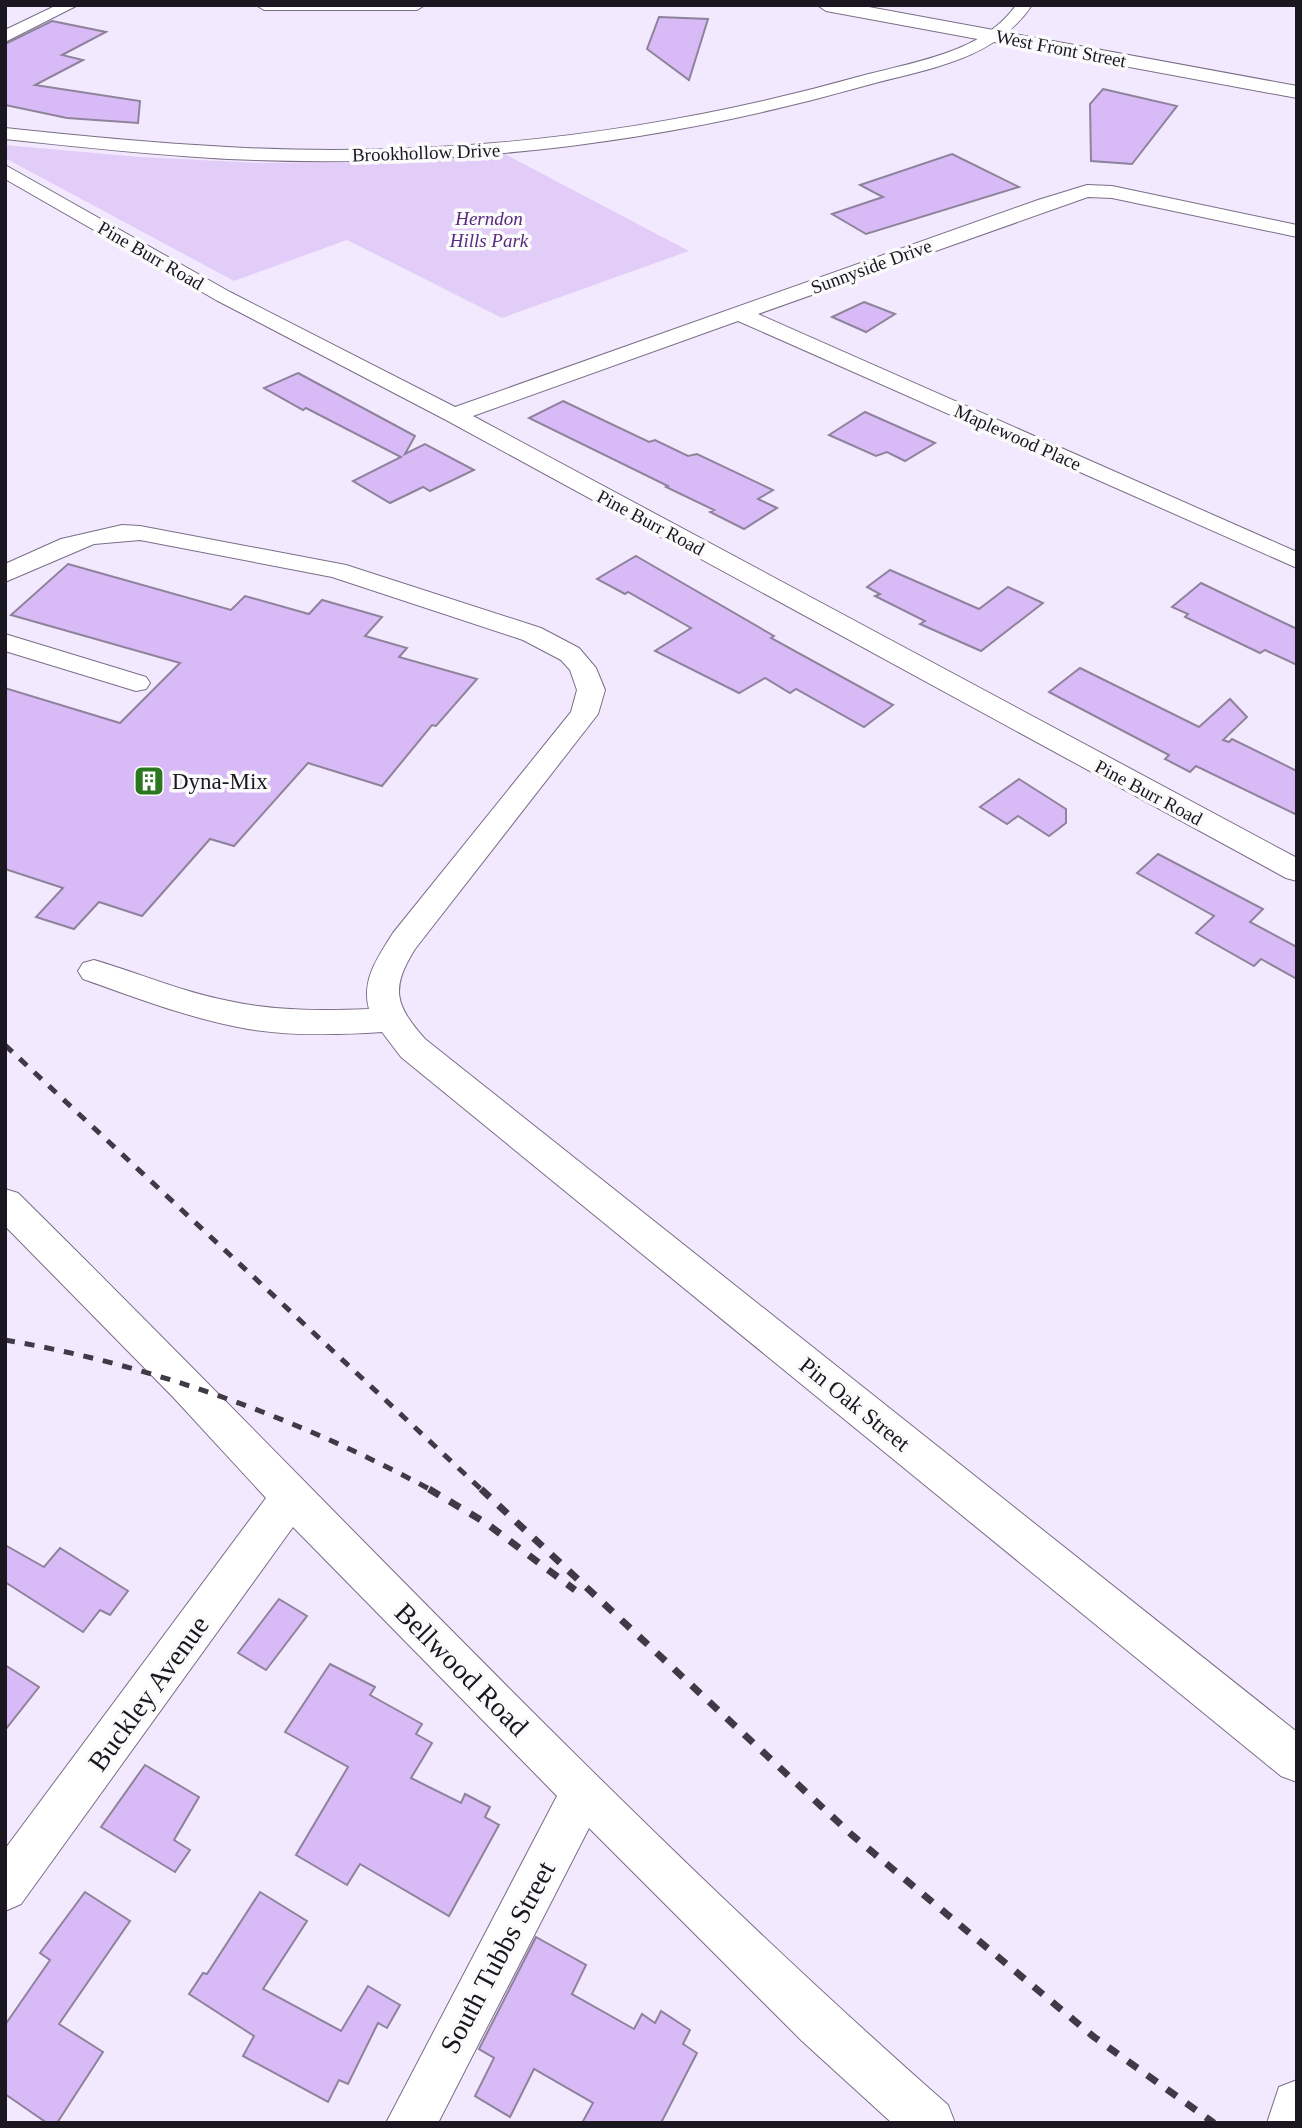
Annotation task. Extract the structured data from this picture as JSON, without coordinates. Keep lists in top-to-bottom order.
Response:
{
  "streets": {
    "main road": ["West Front Street"],
    "street": [
      "Brookhollow Drive",
      "Pine Burr Road",
      "Sunnyside Drive",
      "Maplewood Place",
      "Pin Oak Street",
      "Bellwood Road",
      "Buckley Avenue",
      "South Tubbs Street"
    ]
  },
  "crossings": [
    ["West Front Street", "Brookhollow Drive"],
    ["Pine Burr Road", "Sunnyside Drive"],
    ["Sunnyside Drive", "Maplewood Place"],
    ["Bellwood Road", "Buckley Avenue"],
    ["Bellwood Road", "South Tubbs Street"]
  ],
  "parks": ["Herndon Hills Park"],
  "places": {
    "building": ["Dyna-Mix"]
  }
}
